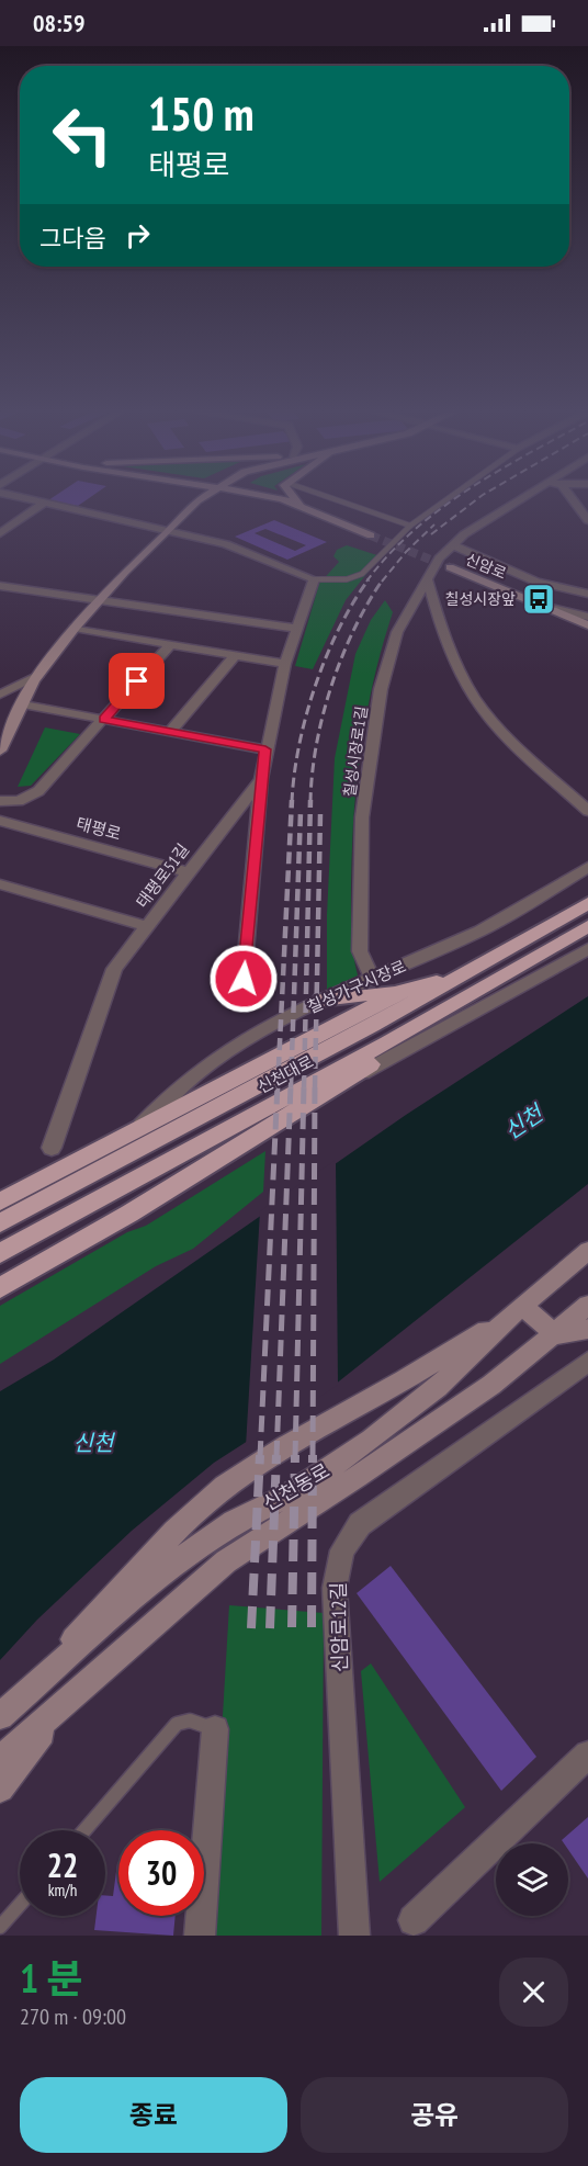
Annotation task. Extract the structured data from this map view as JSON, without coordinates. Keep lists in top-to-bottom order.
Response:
{
  "streets": {
    "highway": ["신천대로"],
    "main road": ["신암로", "신천동로"],
    "street": [
      "칠성시장로1길",
      "태평로",
      "태평로51길",
      "칠성가구시장로",
      "신암로12길"
    ]
  },
  "crossings": [
    ["칠성시장로1길", "칠성가구시장로"],
    ["태평로", "태평로51길"]
  ],
  "water": ["신천"],
  "places": {
    "bus stop": ["칠성시장앞"]
  },
  "page": {
    "status": "08:59",
    "turn": ["150 m", "태평로"],
    "then": "그다음",
    "speed": "22 km/h",
    "limit": "30",
    "heading": ["1 분", "270 m · 09:00"],
    "buttons": ["종료", "공유"]
  }
}
